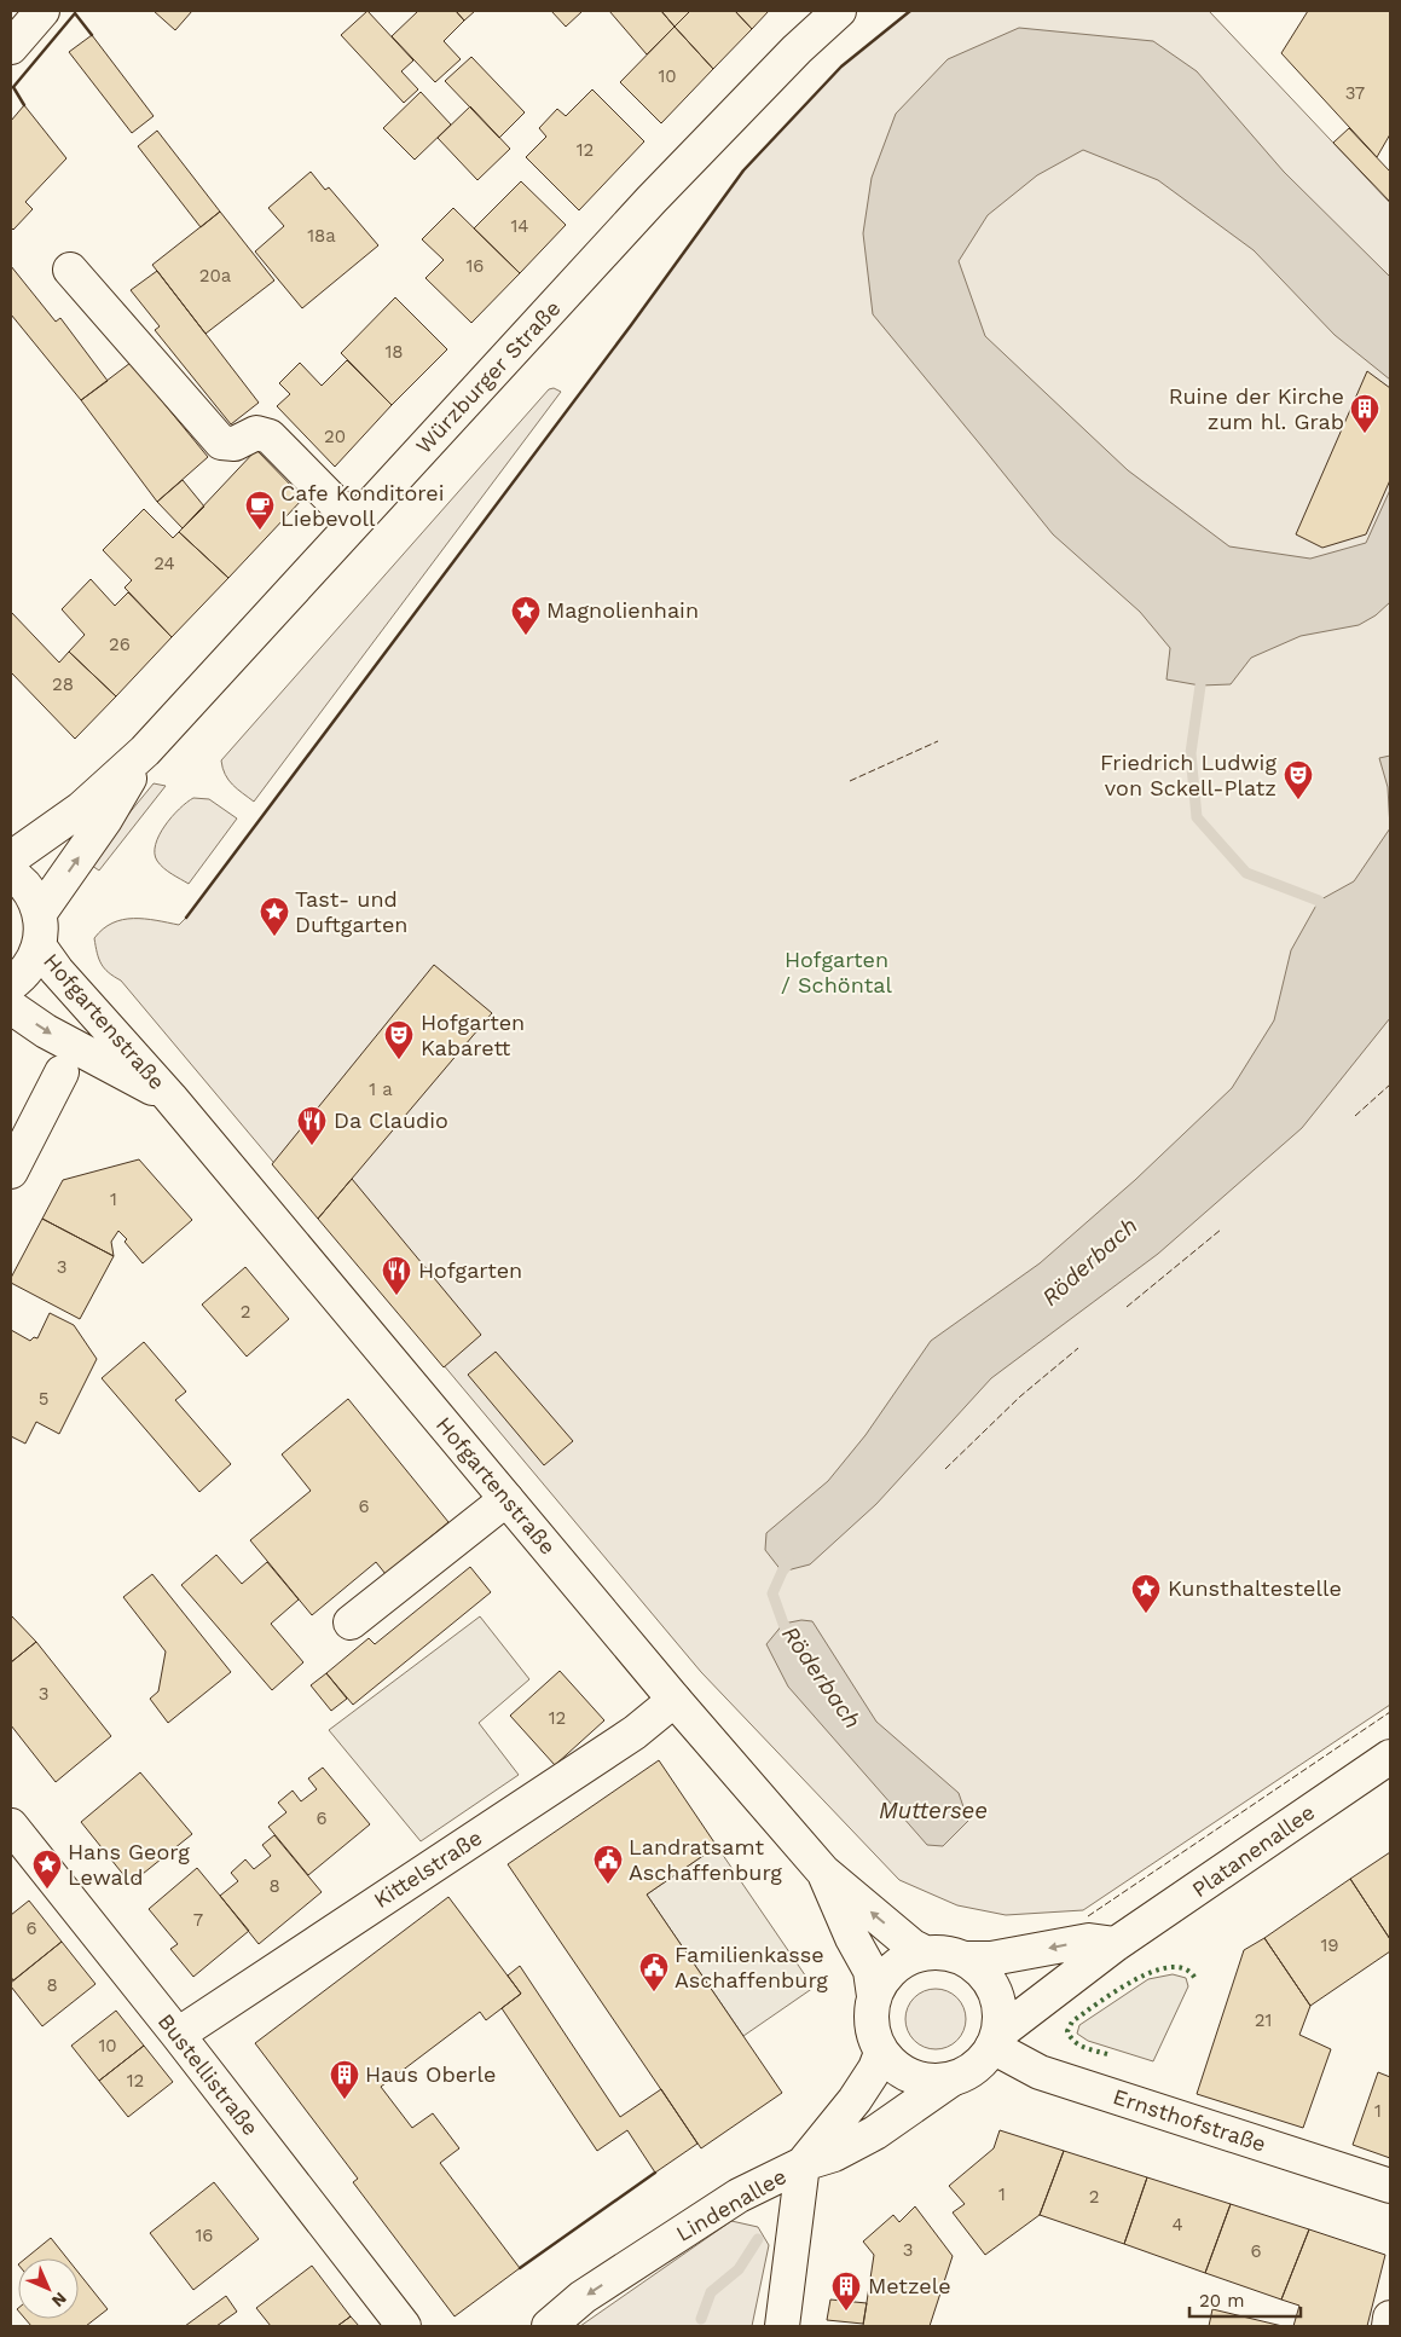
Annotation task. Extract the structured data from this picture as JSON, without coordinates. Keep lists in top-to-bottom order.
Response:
{
  "streets": {
    "street": [
      "Würzburger Straße",
      "Hofgartenstraße",
      "Platanenallee",
      "Kittelstraße",
      "Bustellistraße",
      "Ernsthofstraße",
      "Lindenallee"
    ]
  },
  "crossings": [
    ["Hofgartenstraße", "Platanenallee"],
    ["Hofgartenstraße", "Kittelstraße"],
    ["Hofgartenstraße", "Ernsthofstraße"],
    ["Hofgartenstraße", "Lindenallee"],
    ["Platanenallee", "Ernsthofstraße"],
    ["Platanenallee", "Lindenallee"],
    ["Kittelstraße", "Bustellistraße"],
    ["Ernsthofstraße", "Lindenallee"]
  ],
  "one_way": ["Lindenallee"],
  "water": ["Röderbach", "Muttersee"],
  "parks": ["Hofgarten / Schöntal"],
  "places": {
    "building": ["Ruine der Kirche zum hl. Grab", "Haus Oberle", "Metzele"],
    "cafe": ["Cafe Konditorei Liebevoll"],
    "place": [
      "Magnolienhain",
      "Tast- und Duftgarten",
      "Kunsthaltestelle",
      "Hans Georg Lewald"
    ],
    "theatre": ["Friedrich Ludwig von Sckell-Platz", "Hofgarten Kabarett"],
    "restaurant": ["Da Claudio", "Hofgarten"],
    "public building": ["Landratsamt Aschaffenburg", "Familienkasse Aschaffenburg"]
  },
  "house_numbers": [
    "10",
    "37",
    "12",
    "14",
    "18a",
    "16",
    "20a",
    "18",
    "20",
    "24",
    "26",
    "28",
    "1 a",
    "1",
    "3",
    "2",
    "5",
    "6",
    "3",
    "12",
    "6",
    "8",
    "7",
    "6",
    "19",
    "8",
    "21",
    "10",
    "12",
    "1",
    "1",
    "2",
    "4",
    "16",
    "3",
    "6"
  ],
  "scale_bar": "20 m",
  "north": "bottom right"
}
